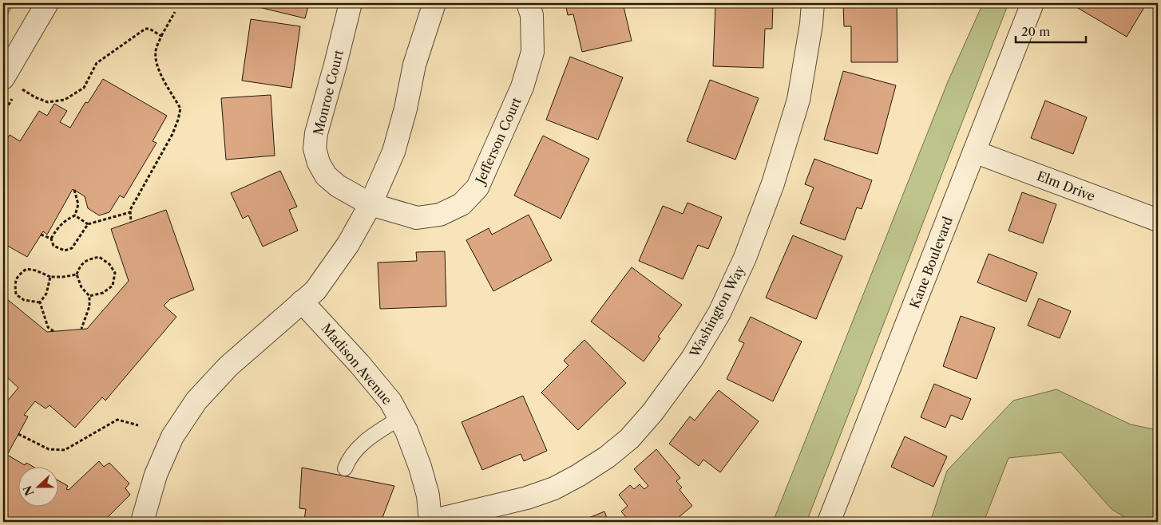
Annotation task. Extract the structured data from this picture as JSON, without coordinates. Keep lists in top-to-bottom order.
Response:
{
  "streets": {
    "street": [
      "Monroe Court",
      "Jefferson Court",
      "Elm Drive",
      "Kane Boulevard",
      "Washington Way",
      "Madison Avenue"
    ]
  },
  "crossings": [
    ["Monroe Court", "Jefferson Court"],
    ["Elm Drive", "Kane Boulevard"],
    ["Washington Way", "Madison Avenue"]
  ],
  "scale_bar": "20 m",
  "north": "left"
}
